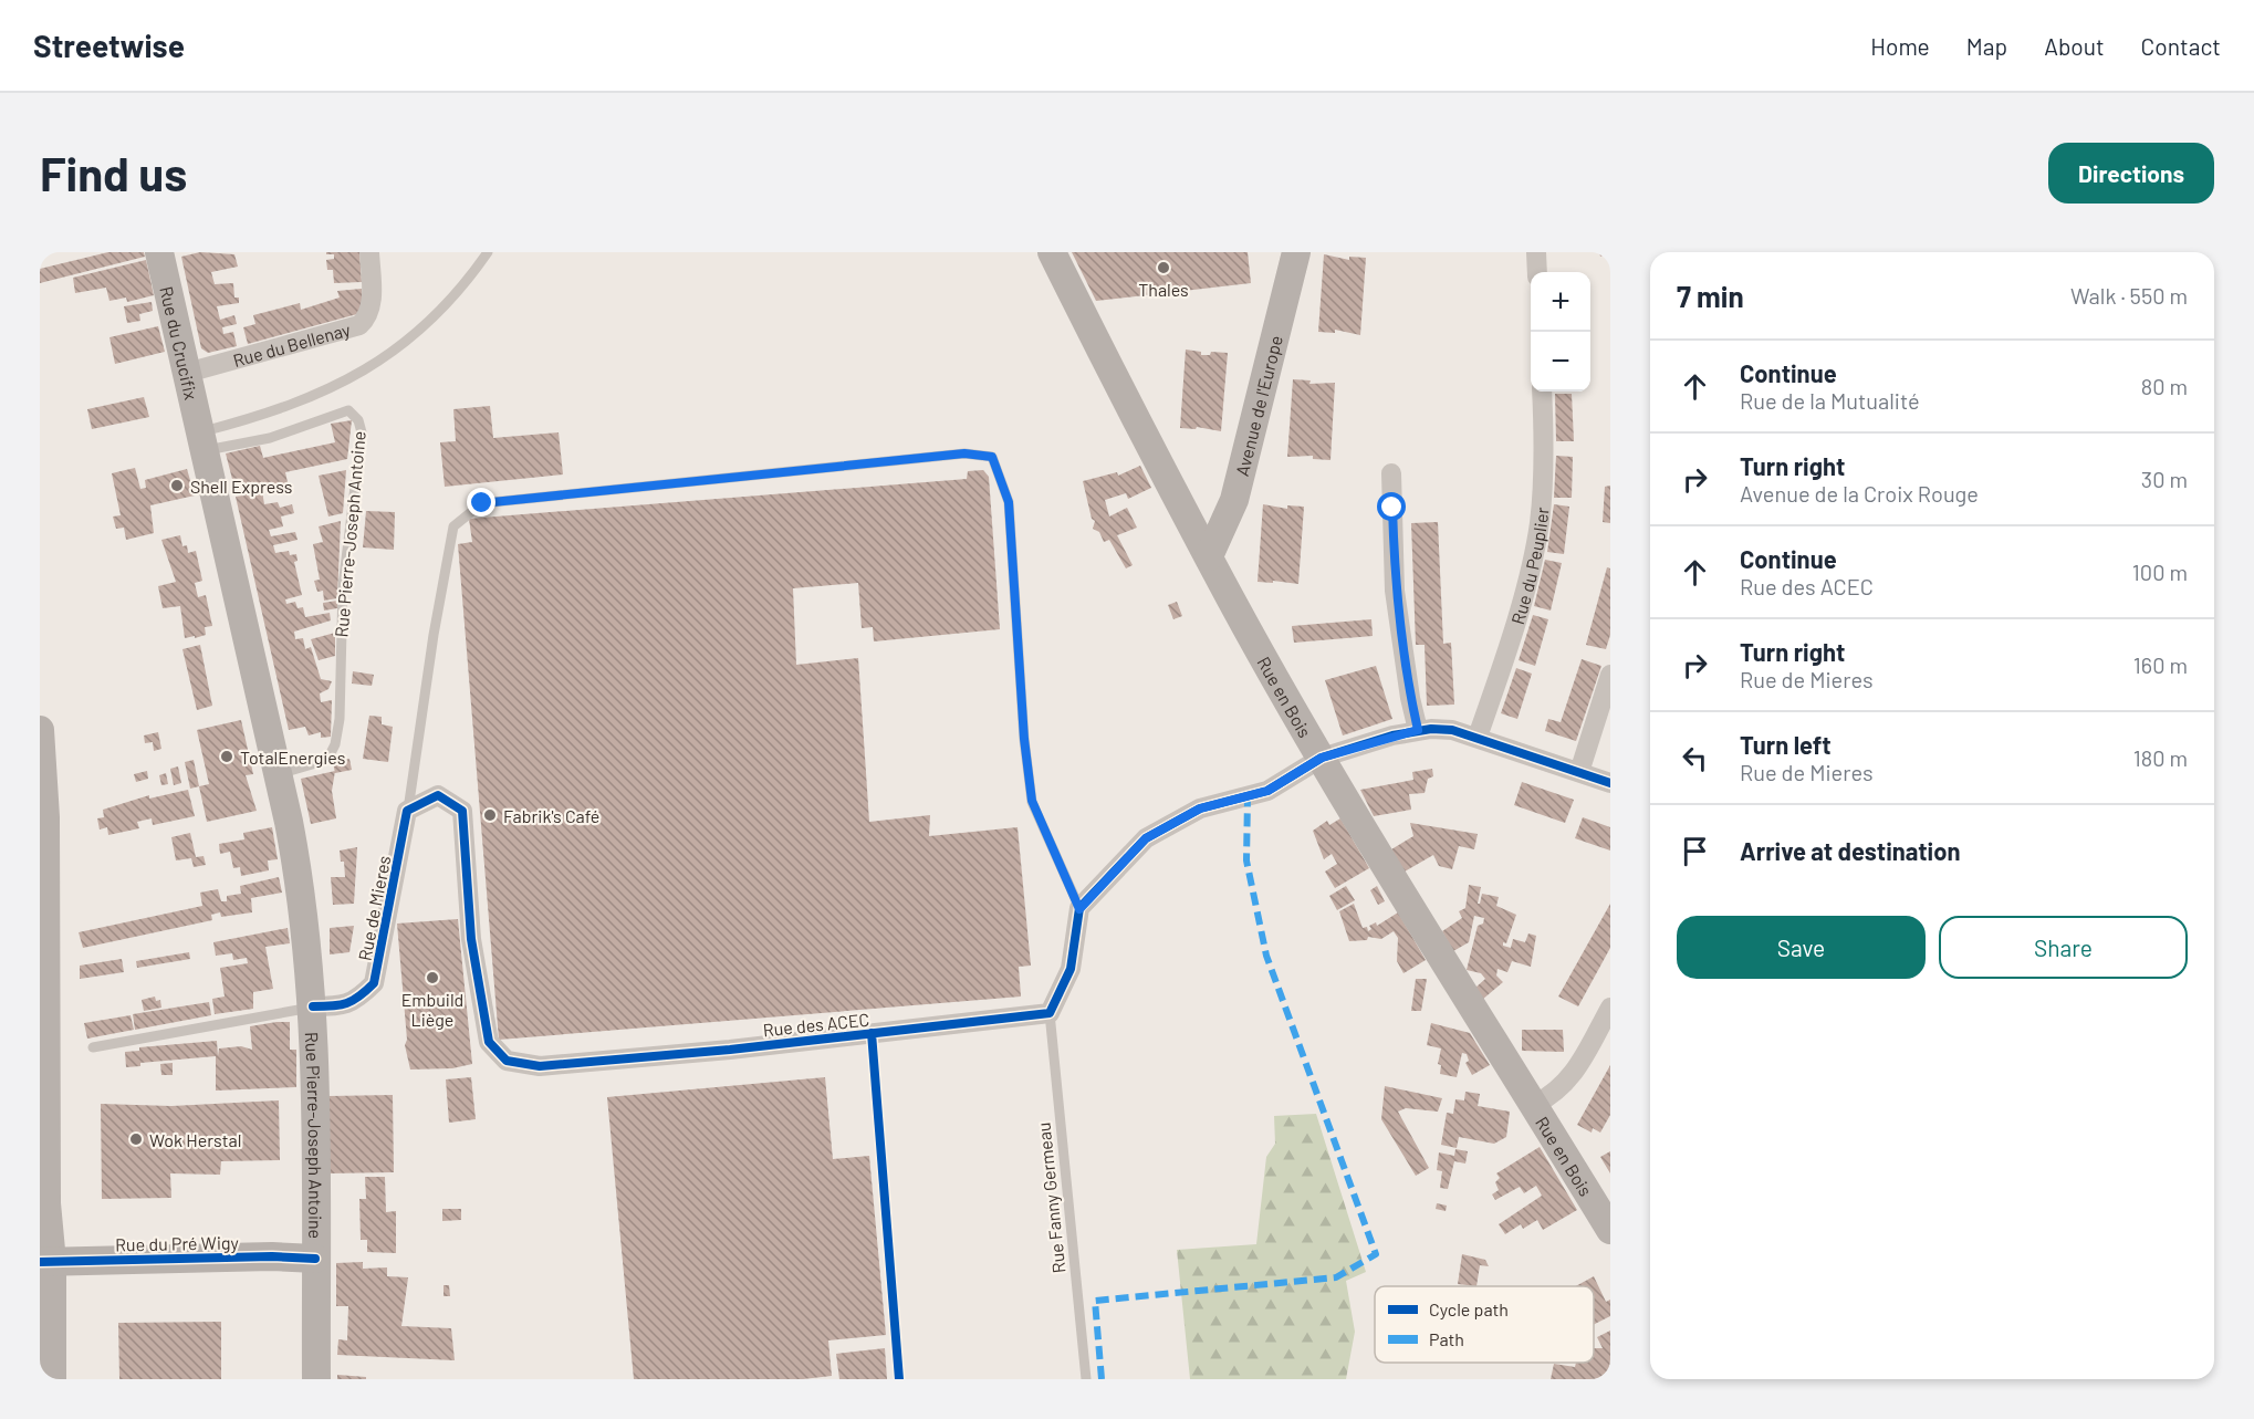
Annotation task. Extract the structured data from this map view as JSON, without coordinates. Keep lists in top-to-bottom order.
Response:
{
  "streets": {
    "street": [
      "Rue du Crucifix",
      "Rue du Bellenay",
      "Avenue de l'Europe",
      "Rue Pierre-Joseph Antoine",
      "Rue du Peuplier",
      "Rue en Bois",
      "Rue de Mieres",
      "Rue des ACEC",
      "Rue du Pré Wigy"
    ],
    "lane": ["Rue Fanny Germeau"]
  },
  "crossings": [
    ["Rue du Crucifix", "Rue du Bellenay"],
    ["Rue du Crucifix", "Rue Pierre-Joseph Antoine"],
    ["Avenue de l'Europe", "Rue en Bois"],
    ["Rue Pierre-Joseph Antoine", "Rue de Mieres"],
    ["Rue Pierre-Joseph Antoine", "Rue du Pré Wigy"],
    ["Rue de Mieres", "Rue des ACEC"],
    ["Rue des ACEC", "Rue Fanny Germeau"]
  ],
  "places": [
    "Thales",
    "Shell Express",
    "TotalEnergies",
    "Fabrik's Café",
    "Embuild Liège",
    "Wok Herstal"
  ],
  "legend": ["Cycle path", "Path"],
  "page": {
    "header": "Streetwise",
    "nav": [
      "Home",
      "Map",
      "About",
      "Contact"
    ],
    "buttons": [
      "Directions",
      ["Save", "Share"]
    ],
    "title": "Find us",
    "heading": ["7 min", "Walk · 550 m"],
    "map_buttons": ["+", "−"],
    "list": [
      ["Continue", "Rue de la Mutualité", "80 m"],
      ["Turn right", "Avenue de la Croix Rouge", "30 m"],
      ["Continue", "Rue des ACEC", "100 m"],
      ["Turn right", "Rue de Mieres", "160 m"],
      ["Turn left", "Rue de Mieres", "180 m"],
      "Arrive at destination"
    ]
  }
}
